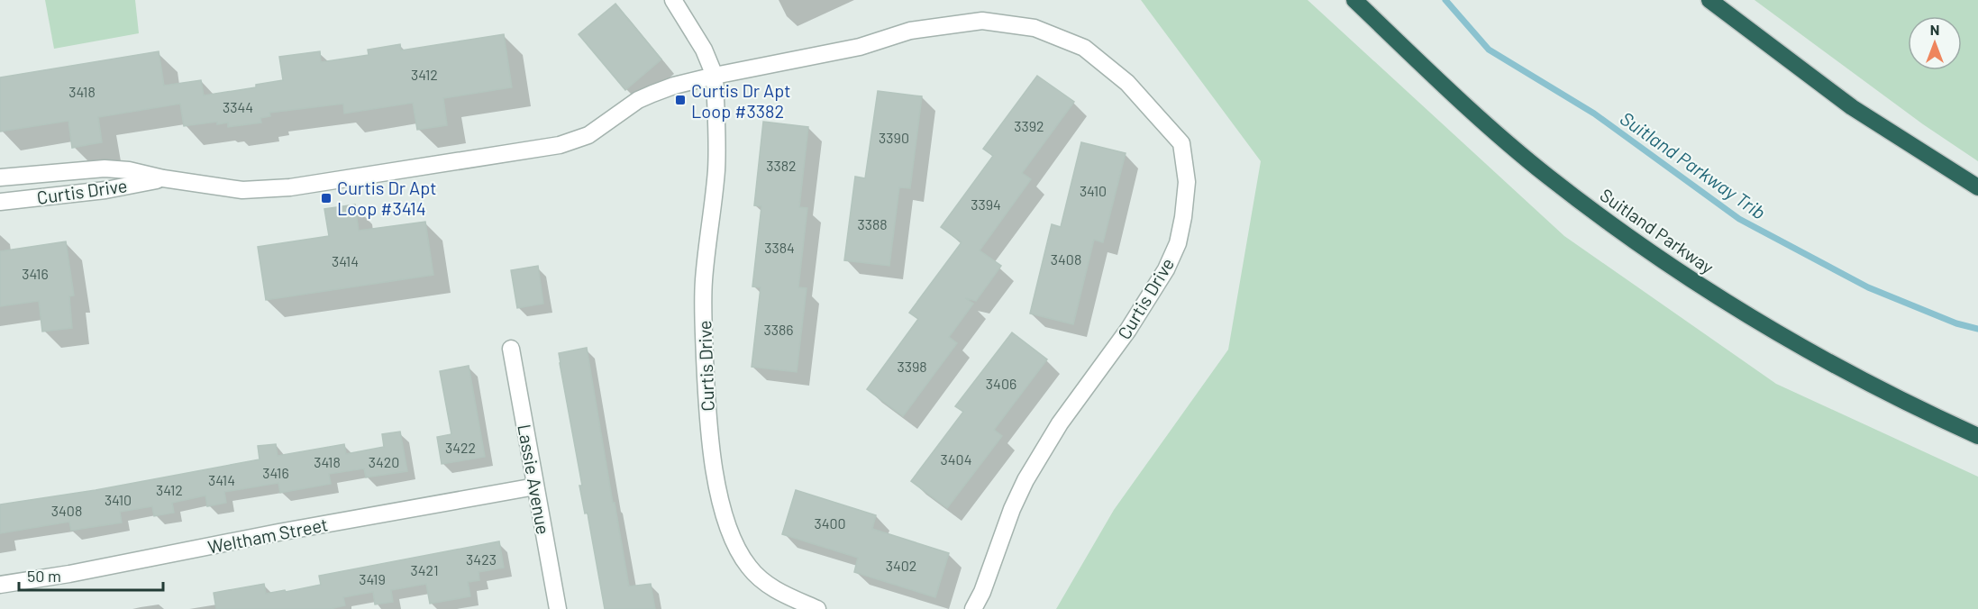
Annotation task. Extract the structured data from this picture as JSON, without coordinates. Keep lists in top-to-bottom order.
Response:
{
  "streets": {
    "highway": ["Suitland Parkway"],
    "street": ["Curtis Drive", "Lassie Avenue", "Weltham Street"]
  },
  "crossings": [
    ["Lassie Avenue", "Weltham Street"]
  ],
  "water": ["Suitland Parkway Trib"],
  "places": {
    "transit": ["Curtis Dr Apt Loop #3382", "Curtis Dr Apt Loop #3414"]
  },
  "house_numbers": [
    "3412",
    "3418",
    "3344",
    "3392",
    "3390",
    "3382",
    "3410",
    "3394",
    "3388",
    "3384",
    "3408",
    "3414",
    "3416",
    "3386",
    "3398",
    "3406",
    "3422",
    "3404",
    "3418",
    "3420",
    "3416",
    "3414",
    "3412",
    "3410",
    "3408",
    "3400",
    "3423",
    "3402",
    "3421",
    "3419"
  ],
  "scale_bar": "50 m",
  "north": "top"
}
